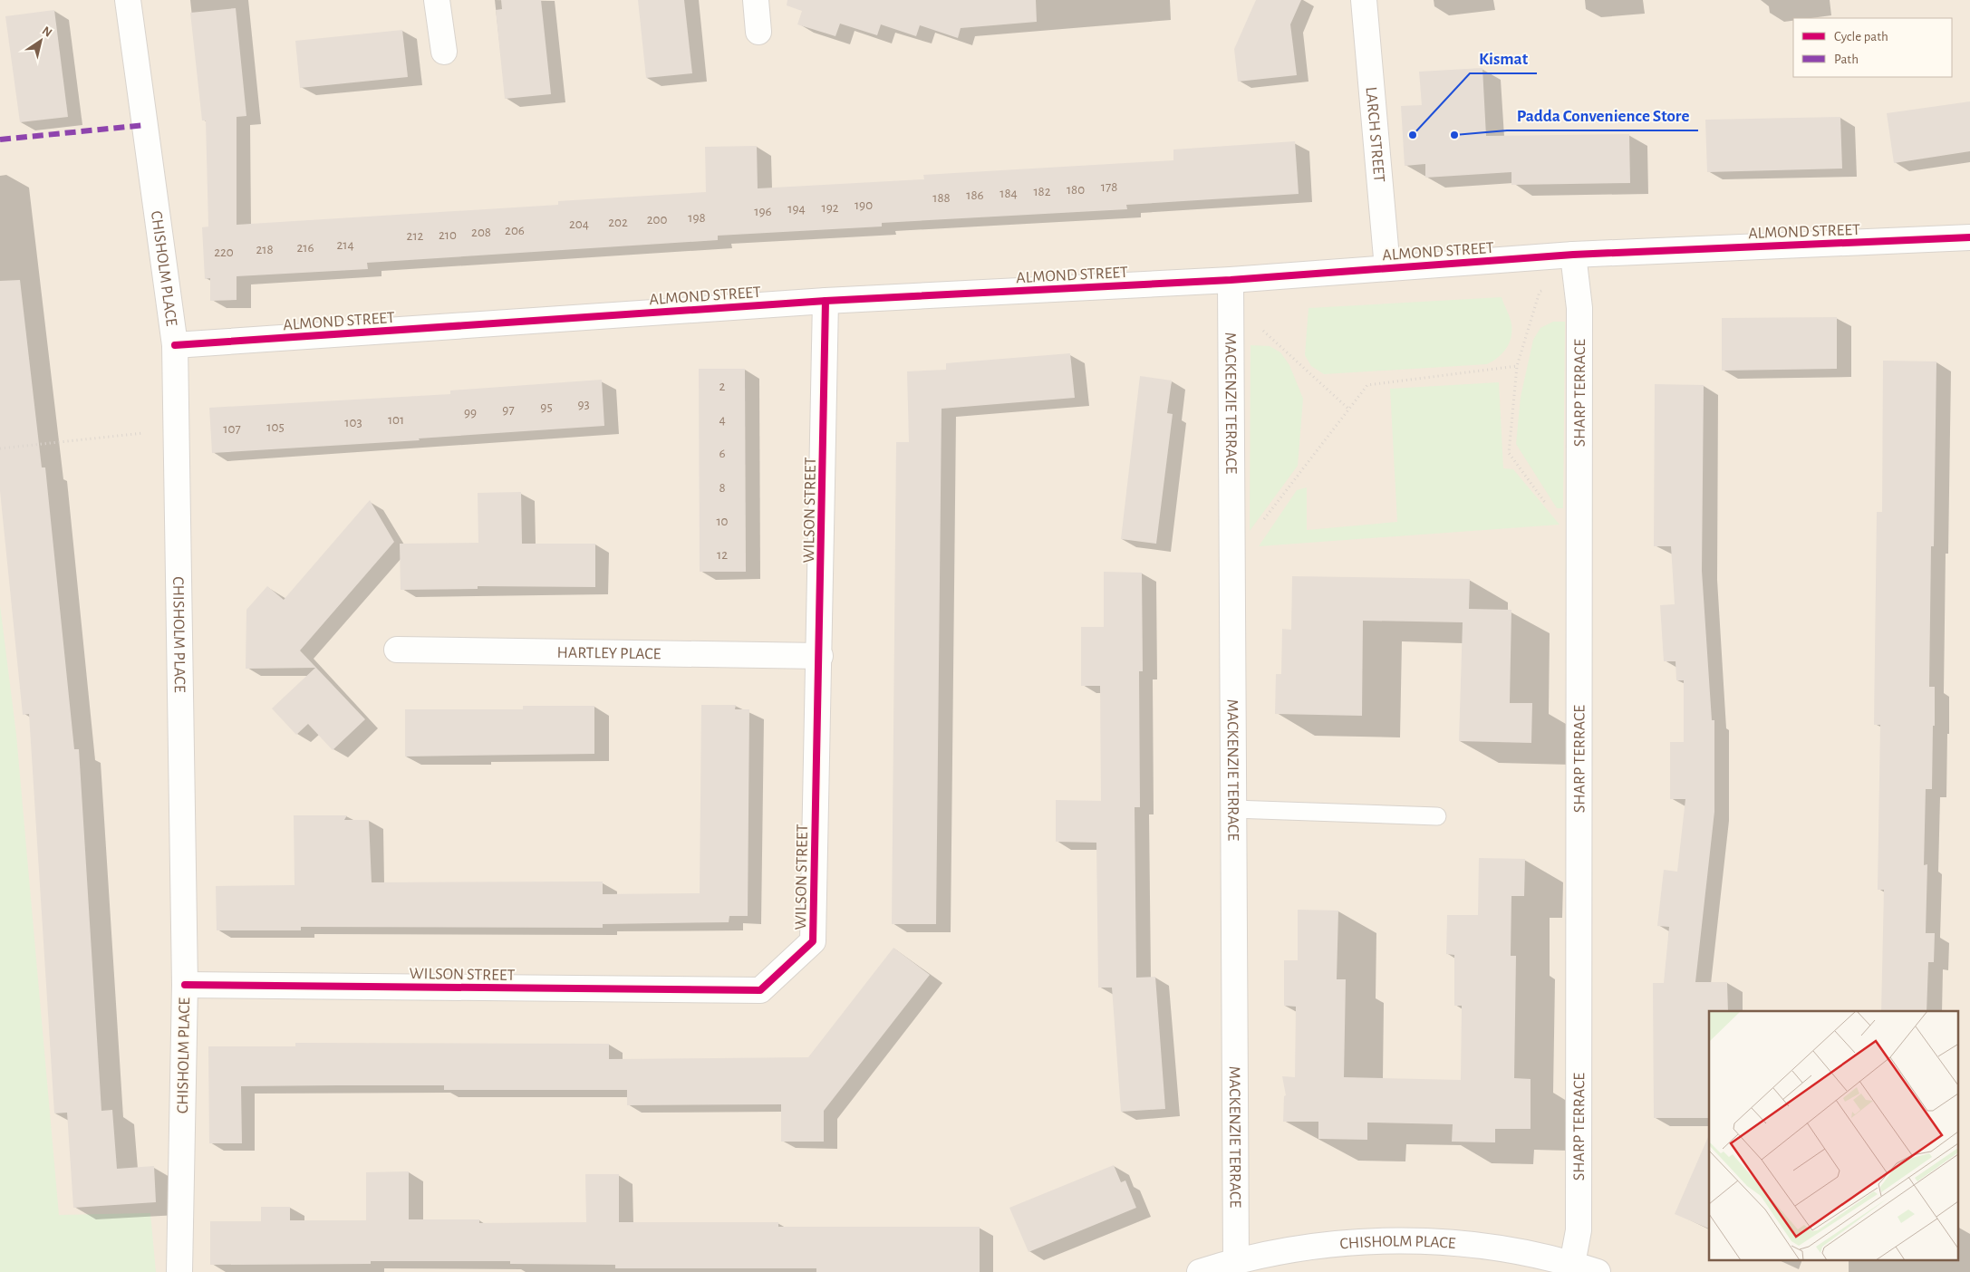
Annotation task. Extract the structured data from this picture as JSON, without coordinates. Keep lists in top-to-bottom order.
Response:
{
  "streets": {
    "street": [
      "LARCH STREET",
      "ALMOND STREET",
      "CHISHOLM PLACE",
      "SHARP TERRACE",
      "MACKENZIE TERRACE",
      "WILSON STREET",
      "HARTLEY PLACE"
    ]
  },
  "crossings": [
    ["LARCH STREET", "ALMOND STREET"],
    ["ALMOND STREET", "CHISHOLM PLACE"],
    ["ALMOND STREET", "SHARP TERRACE"],
    ["ALMOND STREET", "MACKENZIE TERRACE"],
    ["ALMOND STREET", "WILSON STREET"],
    ["CHISHOLM PLACE", "SHARP TERRACE"],
    ["CHISHOLM PLACE", "MACKENZIE TERRACE"],
    ["CHISHOLM PLACE", "WILSON STREET"],
    ["WILSON STREET", "HARTLEY PLACE"]
  ],
  "places": ["Kismat", "Padda Convenience Store"],
  "house_numbers": [
    "178",
    "180",
    "182",
    "184",
    "186",
    "188",
    "190",
    "192",
    "194",
    "196",
    "198",
    "200",
    "202",
    "204",
    "206",
    "208",
    "210",
    "212",
    "214",
    "216",
    "218",
    "220",
    "2",
    "93",
    "95",
    "97",
    "99",
    "101",
    "4",
    "103",
    "105",
    "107",
    "6",
    "8",
    "10",
    "12"
  ],
  "legend": ["Cycle path", "Path"],
  "north": "top right"
}
